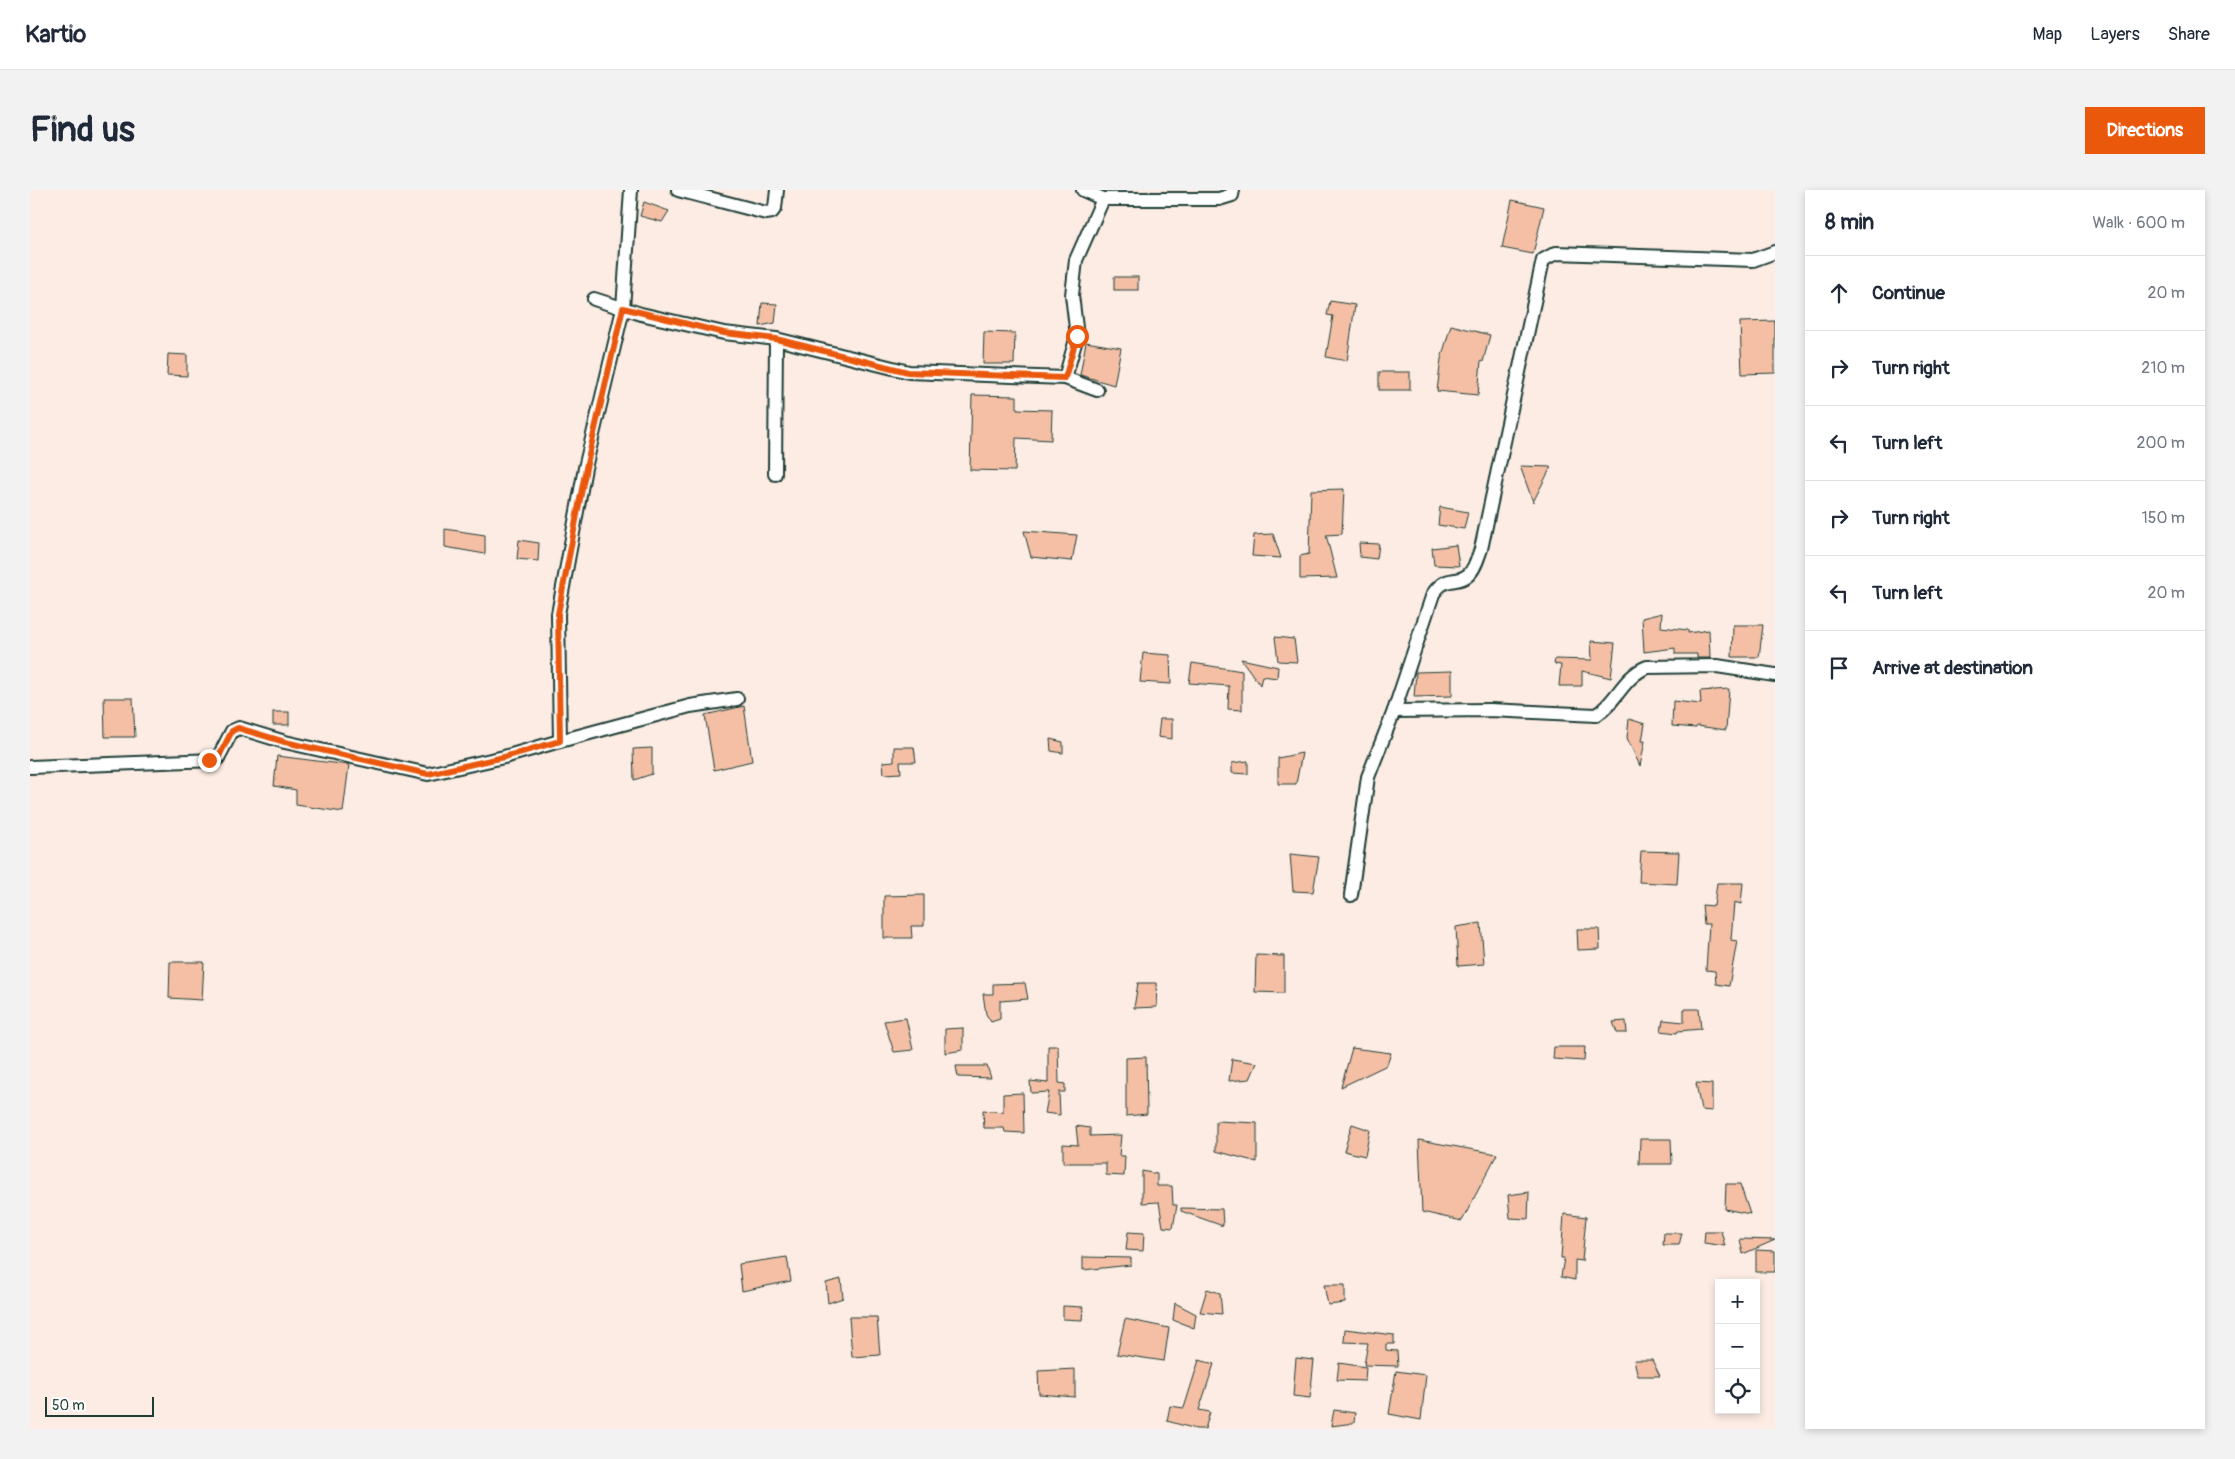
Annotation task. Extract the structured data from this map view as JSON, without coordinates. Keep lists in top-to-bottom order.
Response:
{
  "scale_bar": "50 m",
  "page": {
    "header": "Kartio",
    "nav": ["Map", "Layers", "Share"],
    "buttons": "Directions",
    "title": "Find us",
    "heading": ["8 min", "Walk · 600 m"],
    "list": [
      ["Continue", "20 m"],
      ["Turn right", "210 m"],
      ["Turn left", "200 m"],
      ["Turn right", "150 m"],
      ["Turn left", "20 m"],
      "Arrive at destination"
    ],
    "map_buttons": ["+", "−"],
    "scale": "50 m"
  }
}
